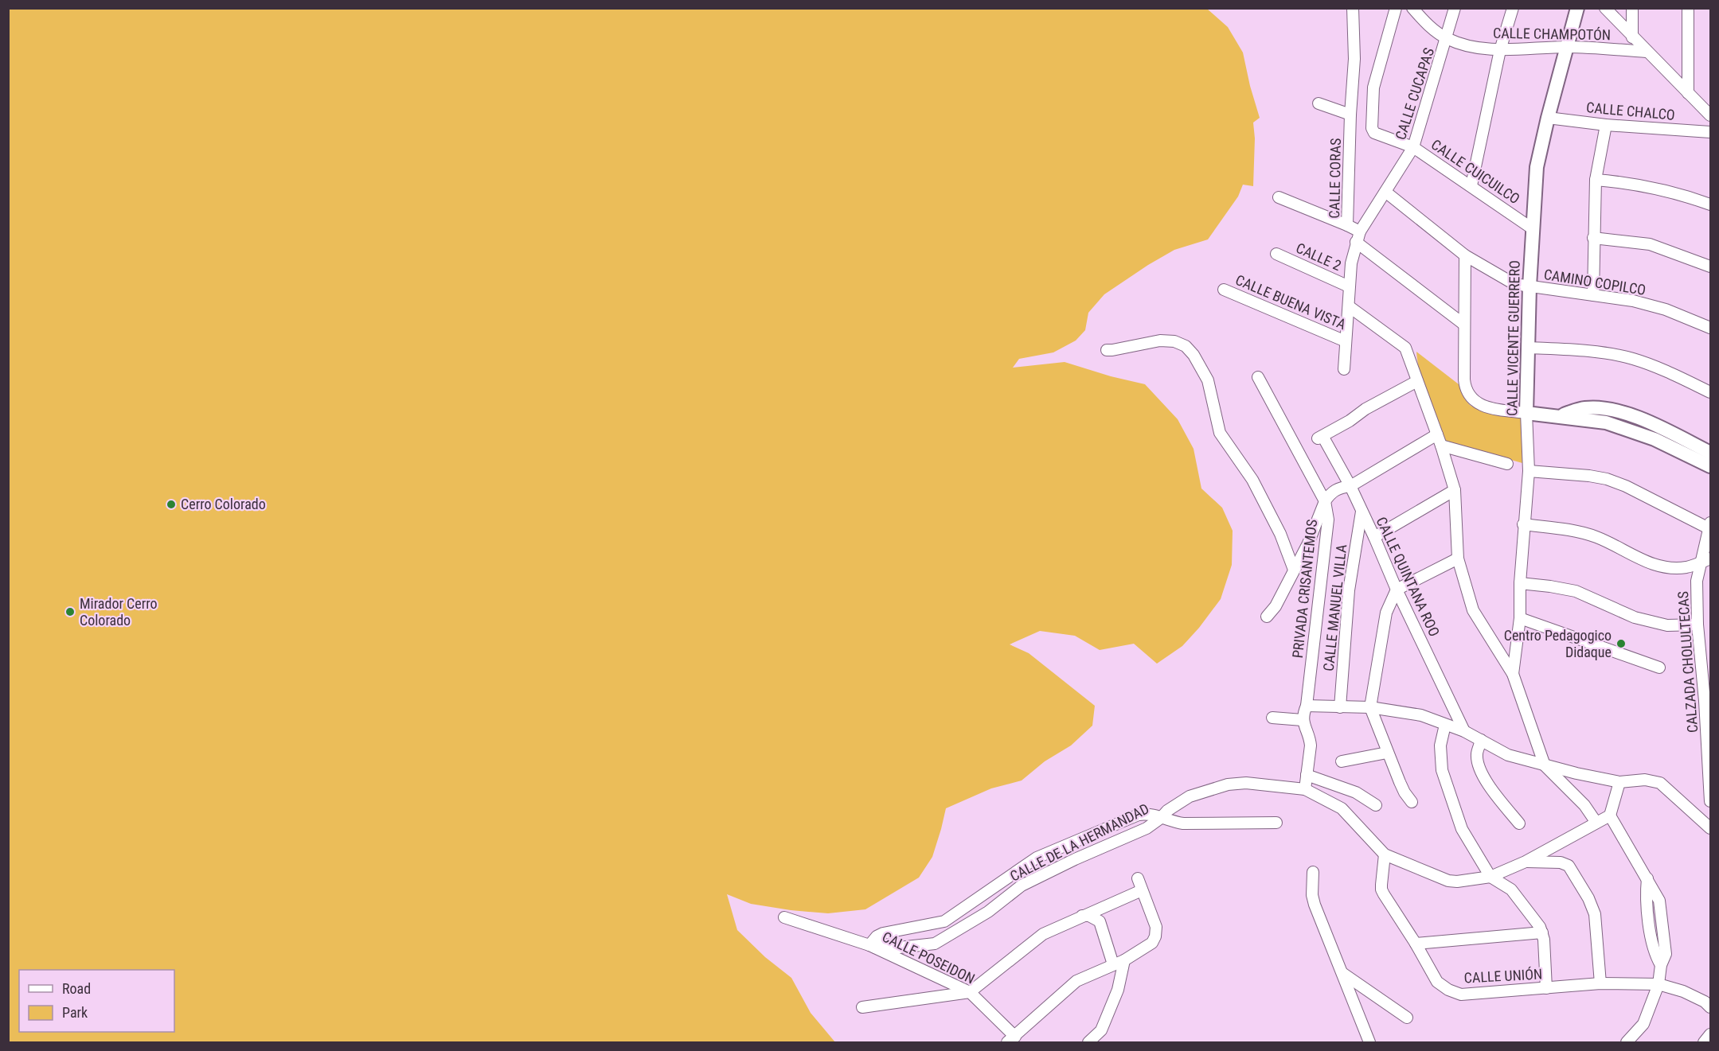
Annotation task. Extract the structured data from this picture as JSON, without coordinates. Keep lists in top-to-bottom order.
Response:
{
  "streets": {
    "main road": ["CALLE VICENTE GUERRERO"],
    "street": [
      "CALLE CHAMPOTÓN",
      "CALLE CUCAPAS",
      "CALLE CHALCO",
      "CALLE CUICUILCO",
      "CALLE CORAS",
      "CALLE 2",
      "CAMINO COPILCO",
      "CALLE BUENA VISTA",
      "CALLE QUINTANA ROO",
      "PRIVADA CRISANTEMOS",
      "CALLE MANUEL VILLA",
      "CALZADA CHOLULTECAS",
      "CALLE DE LA HERMANDAD",
      "CALLE POSEIDON",
      "CALLE UNIÓN"
    ]
  },
  "crossings": [
    ["CALLE CHAMPOTÓN", "CALLE CUCAPAS"],
    ["CALLE CHAMPOTÓN", "CALLE VICENTE GUERRERO"],
    ["CALLE CUCAPAS", "CALLE CUICUILCO"],
    ["CALLE CUCAPAS", "CALLE CORAS"],
    ["CALLE CUCAPAS", "CAMINO COPILCO"],
    ["CALLE CHALCO", "CALLE VICENTE GUERRERO"],
    ["CALLE CUICUILCO", "CALLE VICENTE GUERRERO"],
    ["CAMINO COPILCO", "CALLE VICENTE GUERRERO"],
    ["CALLE QUINTANA ROO", "CALLE MANUEL VILLA"],
    ["CALLE DE LA HERMANDAD", "CALLE POSEIDON"]
  ],
  "places": ["Cerro Colorado", "Mirador Cerro Colorado", "Centro Pedagogico Didaque"],
  "legend": ["Road", "Park"]
}
